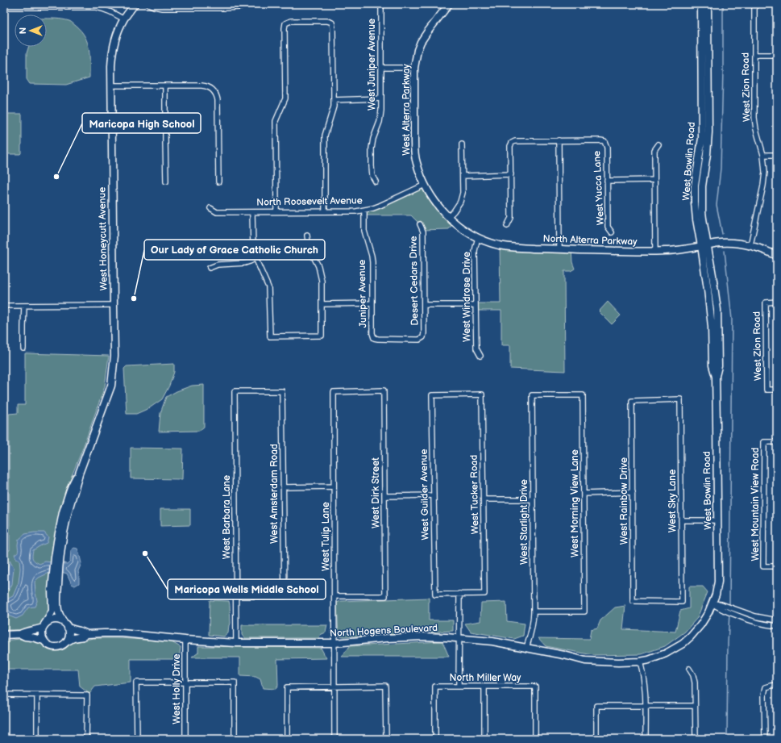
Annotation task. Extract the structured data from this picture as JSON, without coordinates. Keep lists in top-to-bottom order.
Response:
{
  "streets": {
    "street": [
      "West Juniper Avenue",
      "West Zion Road",
      "West Alterra Parkway",
      "West Bowlin Road",
      "West Yucca Lane",
      "North Roosevelt Avenue",
      "West Honeycutt Avenue",
      "North Alterra Parkway",
      "Desert Cedars Drive",
      "Juniper Avenue",
      "West Windrose Drive",
      "West Dirk Street",
      "West Amsterdam Road",
      "West Guilder Avenue",
      "West Tucker Road",
      "West Rainbow Drive",
      "West Sky Lane",
      "West Morning View Lane",
      "West Mountain View Road",
      "West Barbara Lane",
      "West Starlight Drive",
      "West Tulip Lane",
      "North Hogens Boulevard",
      "North Miller Way",
      "West Holly Drive"
    ]
  },
  "crossings": [
    ["West Zion Road", "North Alterra Parkway"],
    ["West Alterra Parkway", "North Roosevelt Avenue"],
    ["West Alterra Parkway", "North Alterra Parkway"],
    ["West Bowlin Road", "North Alterra Parkway"],
    ["West Bowlin Road", "North Hogens Boulevard"],
    ["North Roosevelt Avenue", "North Alterra Parkway"],
    ["North Roosevelt Avenue", "Juniper Avenue"],
    ["West Honeycutt Avenue", "North Hogens Boulevard"],
    ["North Alterra Parkway", "West Windrose Drive"],
    ["Desert Cedars Drive", "Juniper Avenue"],
    ["West Dirk Street", "West Tulip Lane"],
    ["West Amsterdam Road", "West Barbara Lane"],
    ["West Guilder Avenue", "West Tucker Road"],
    ["West Rainbow Drive", "West Sky Lane"],
    ["West Morning View Lane", "West Starlight Drive"],
    ["West Barbara Lane", "North Hogens Boulevard"],
    ["West Starlight Drive", "North Hogens Boulevard"],
    ["West Tulip Lane", "North Hogens Boulevard"],
    ["North Hogens Boulevard", "West Holly Drive"]
  ],
  "places": ["Maricopa High School", "Our Lady of Grace Catholic Church", "Maricopa Wells Middle School"],
  "north": "left"
}
